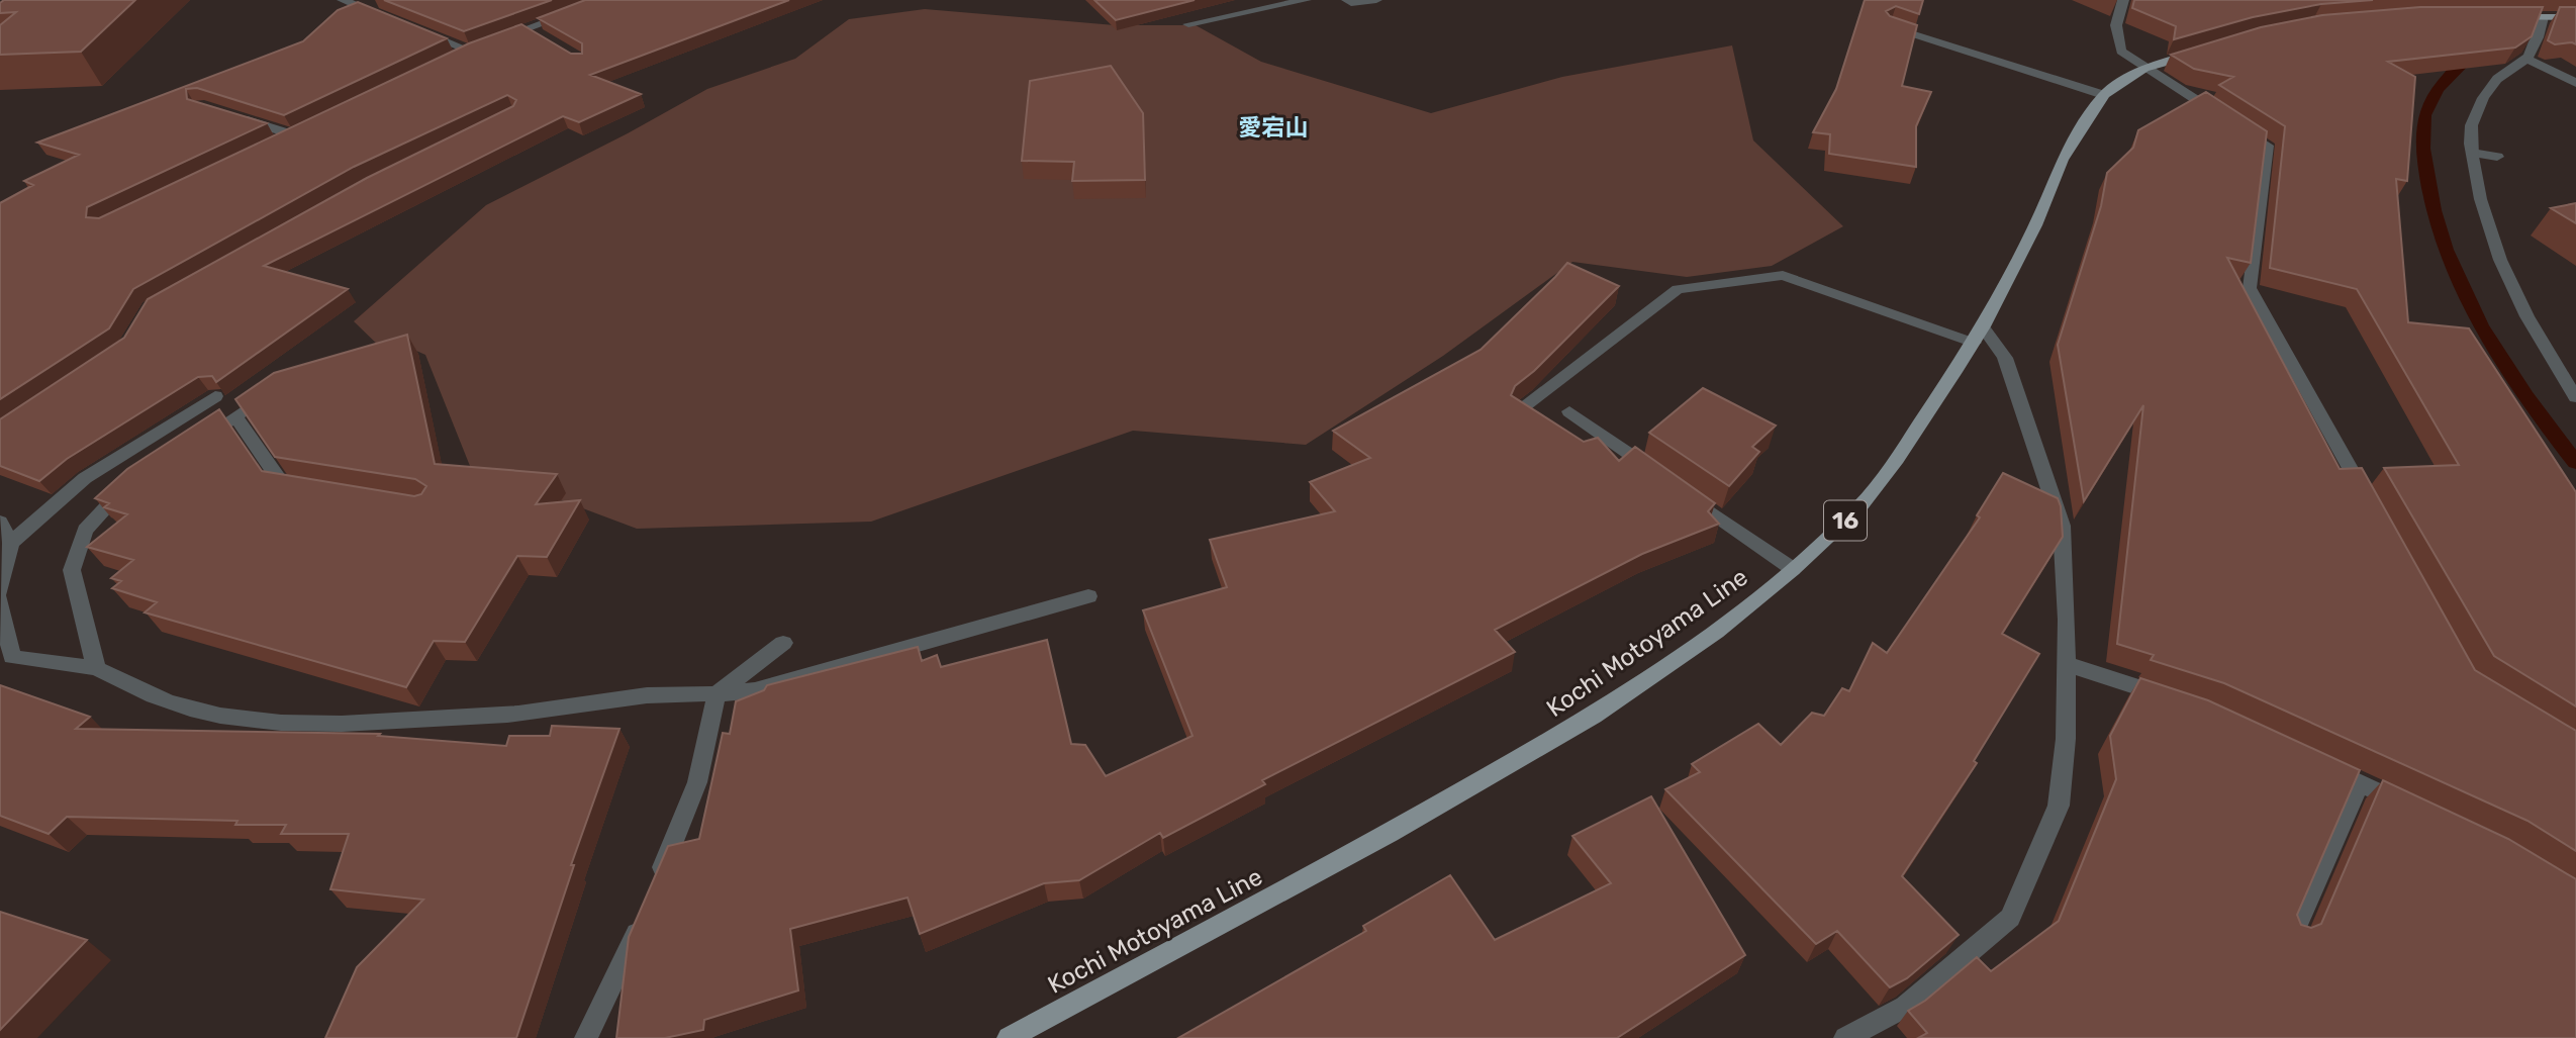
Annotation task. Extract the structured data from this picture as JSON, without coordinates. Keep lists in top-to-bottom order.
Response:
{
  "streets": {
    "main road": ["16", "Kochi Motoyama Line"]
  },
  "districts": ["愛宕山"]
}
